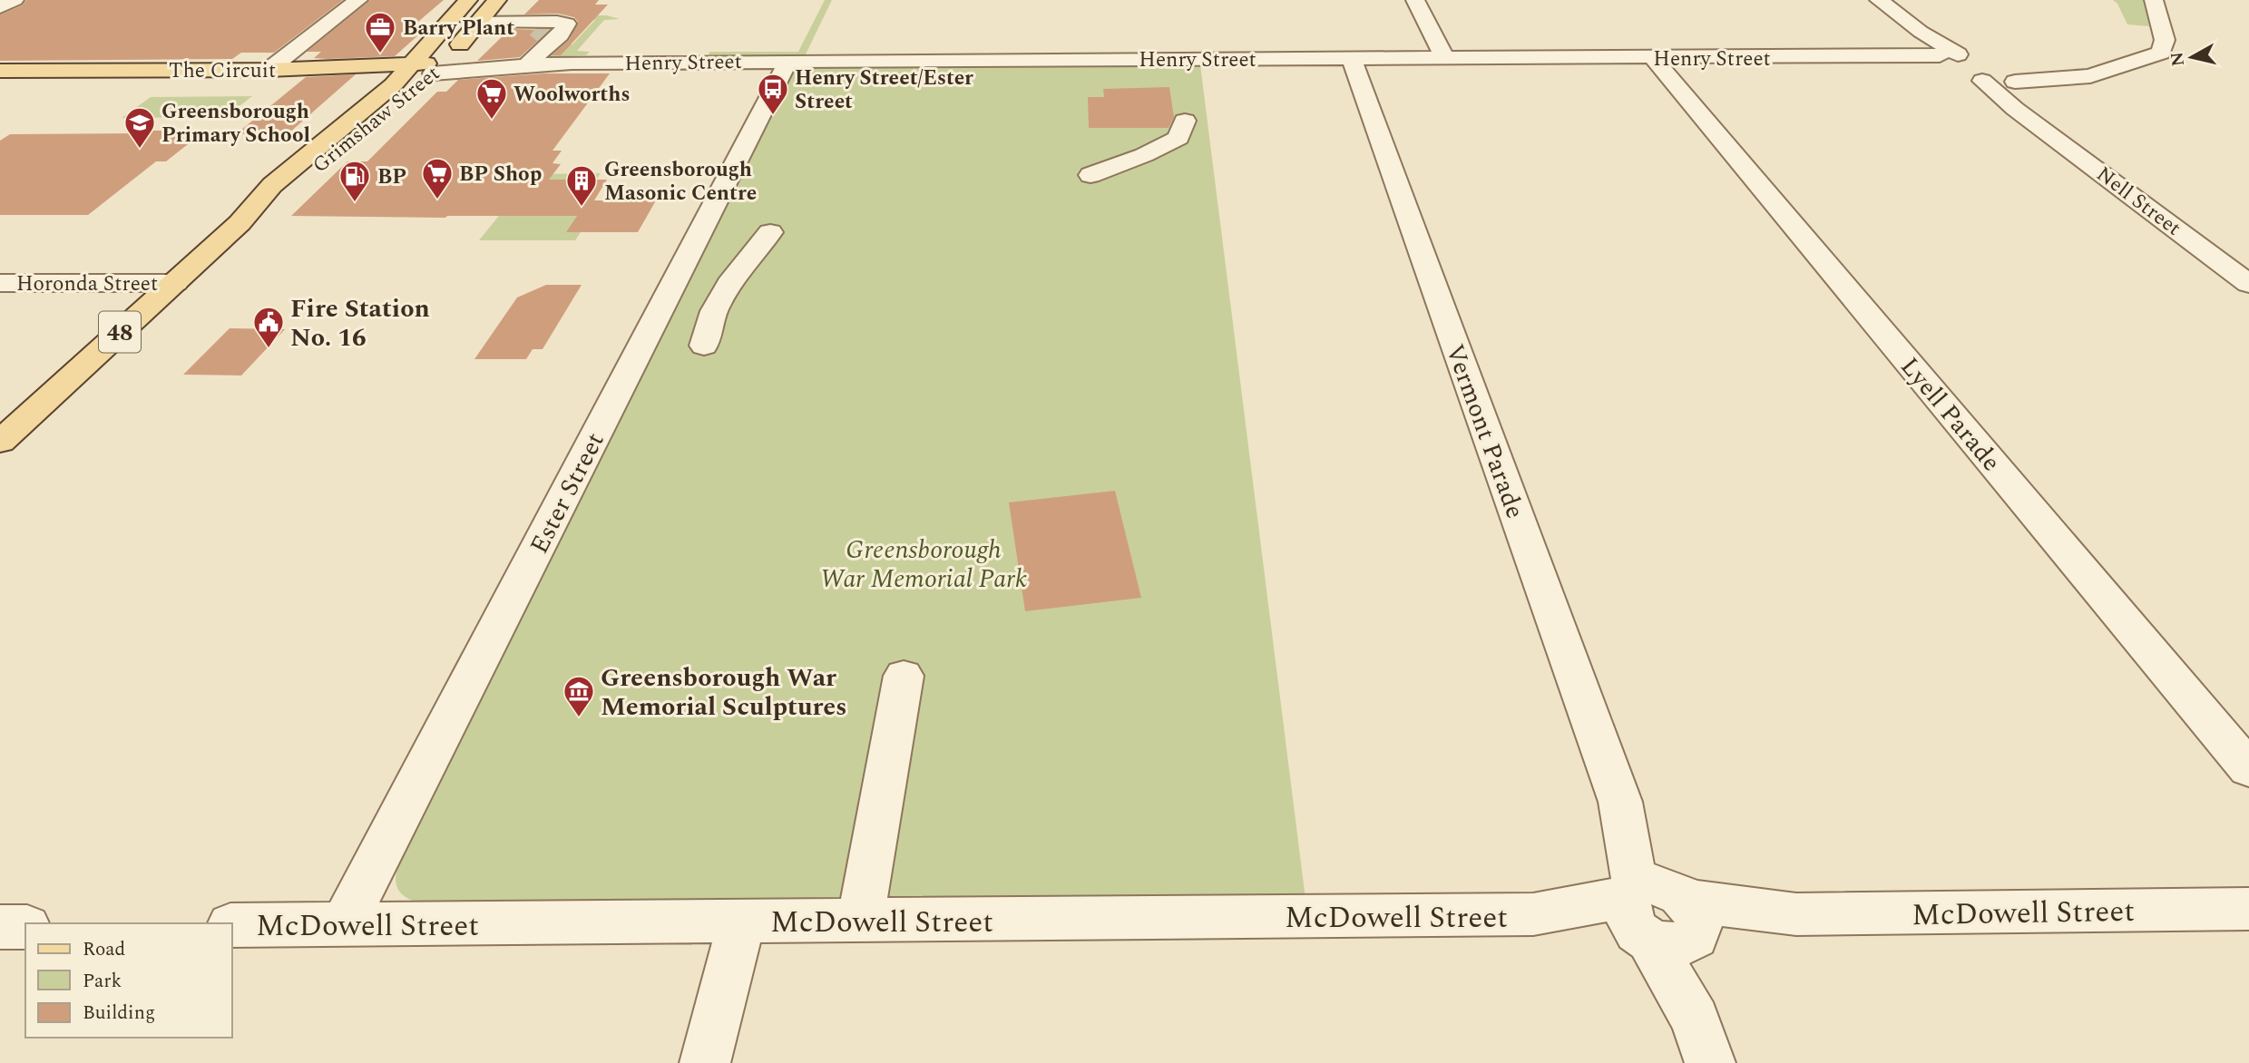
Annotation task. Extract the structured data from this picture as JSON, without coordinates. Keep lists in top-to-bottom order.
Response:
{
  "streets": {
    "main road": ["The Circuit", "Grimshaw Street", "48"],
    "street": [
      "Henry Street",
      "Nell Street",
      "Horonda Street",
      "Lyell Parade",
      "Vermont Parade",
      "Ester Street",
      "McDowell Street"
    ]
  },
  "crossings": [
    ["Henry Street", "The Circuit"],
    ["Henry Street", "Grimshaw Street"],
    ["Henry Street", "Nell Street"],
    ["Henry Street", "Lyell Parade"],
    ["Henry Street", "Vermont Parade"],
    ["Henry Street", "Ester Street"],
    ["The Circuit", "Grimshaw Street"],
    ["Grimshaw Street", "Horonda Street"],
    ["Vermont Parade", "McDowell Street"],
    ["Ester Street", "McDowell Street"]
  ],
  "parks": ["Greensborough War Memorial Park"],
  "places": {
    "office": ["Barry Plant"],
    "bus stop": ["Henry Street/Ester Street"],
    "supermarket": ["Woolworths", "BP Shop"],
    "school or university": ["Greensborough Primary School"],
    "fuel station": ["BP"],
    "building": ["Greensborough Masonic Centre"],
    "public building": ["Fire Station No. 16"],
    "museum": ["Greensborough War Memorial Sculptures"]
  },
  "legend": ["Road", "Park", "Building"],
  "north": "left"
}
